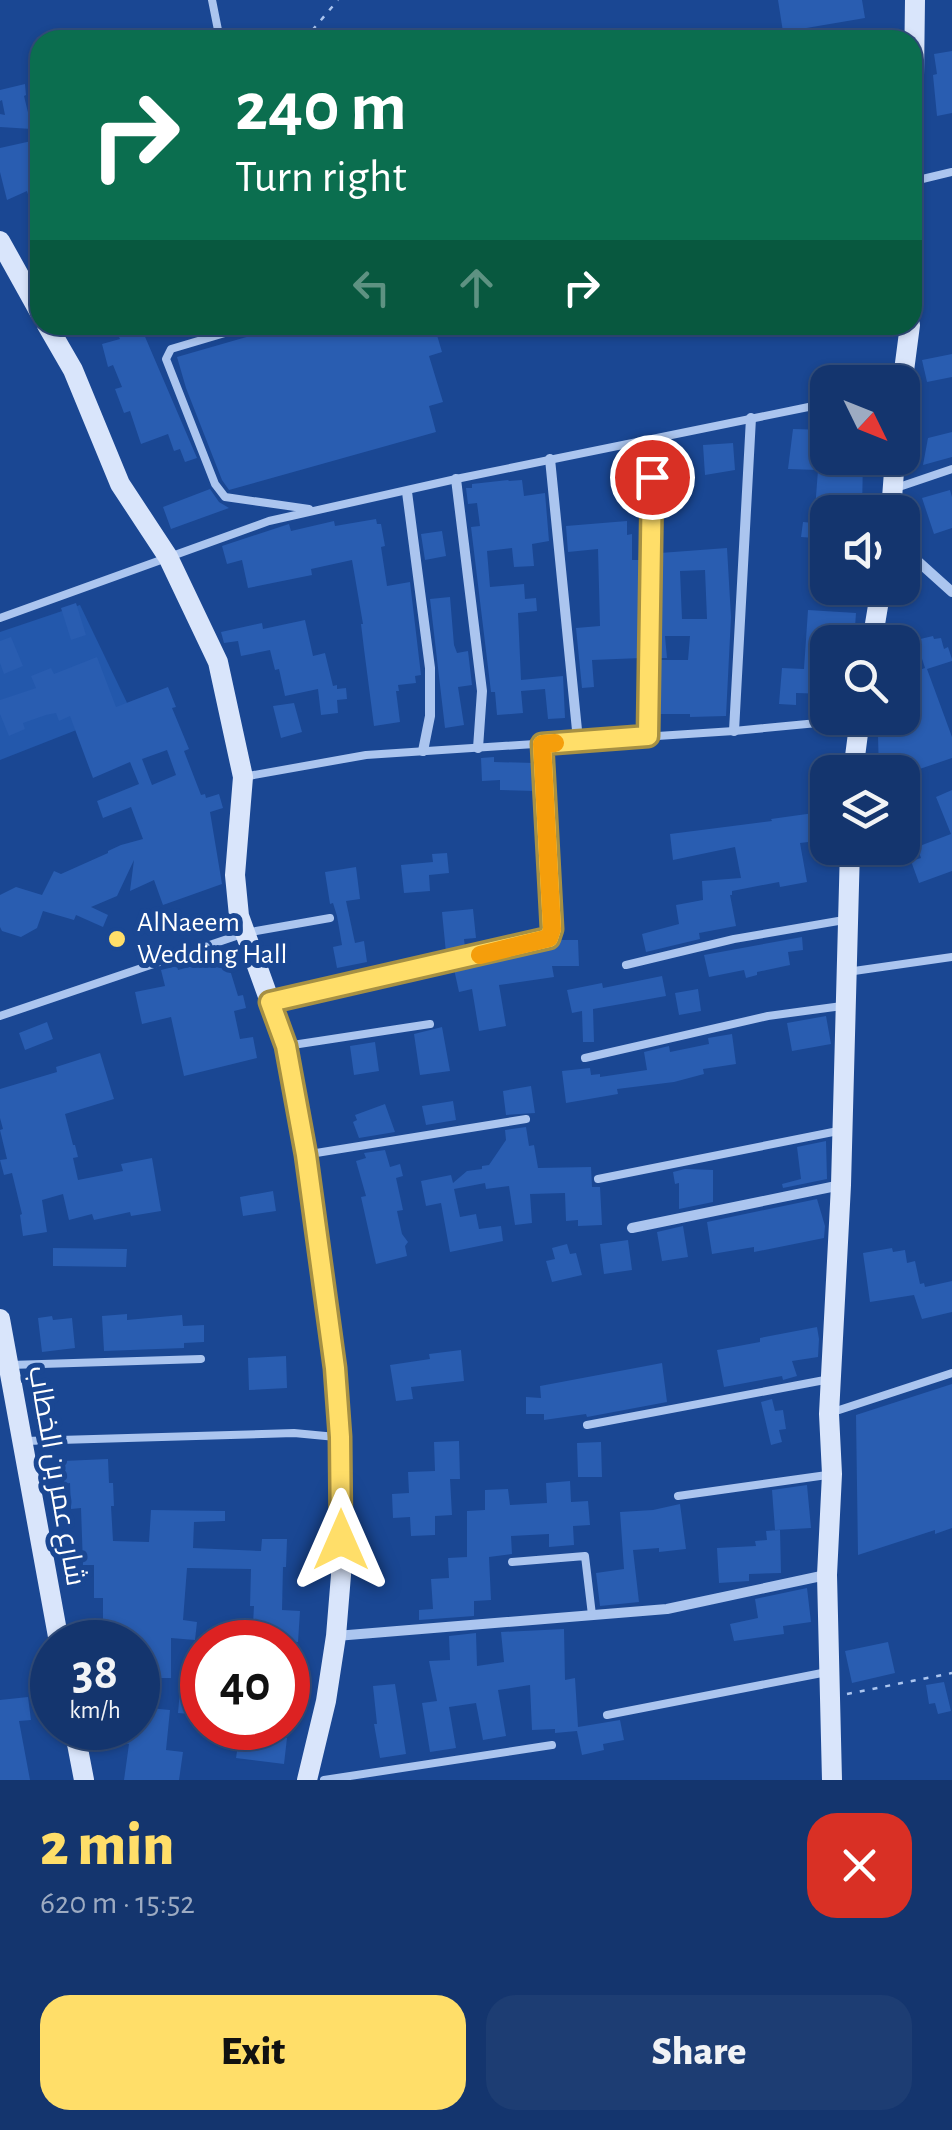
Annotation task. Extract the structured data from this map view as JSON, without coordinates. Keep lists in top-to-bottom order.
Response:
{
  "streets": {
    "street": ["شارع عمر بن الخطاب"]
  },
  "places": ["AlNaeem Wedding Hall"],
  "north": "bottom right",
  "page": {
    "turn": ["240 m", "Turn right"],
    "speed": "38 km/h",
    "limit": "40",
    "heading": ["2 min", "620 m · 15:52"],
    "buttons": ["Exit", "Share"]
  }
}
